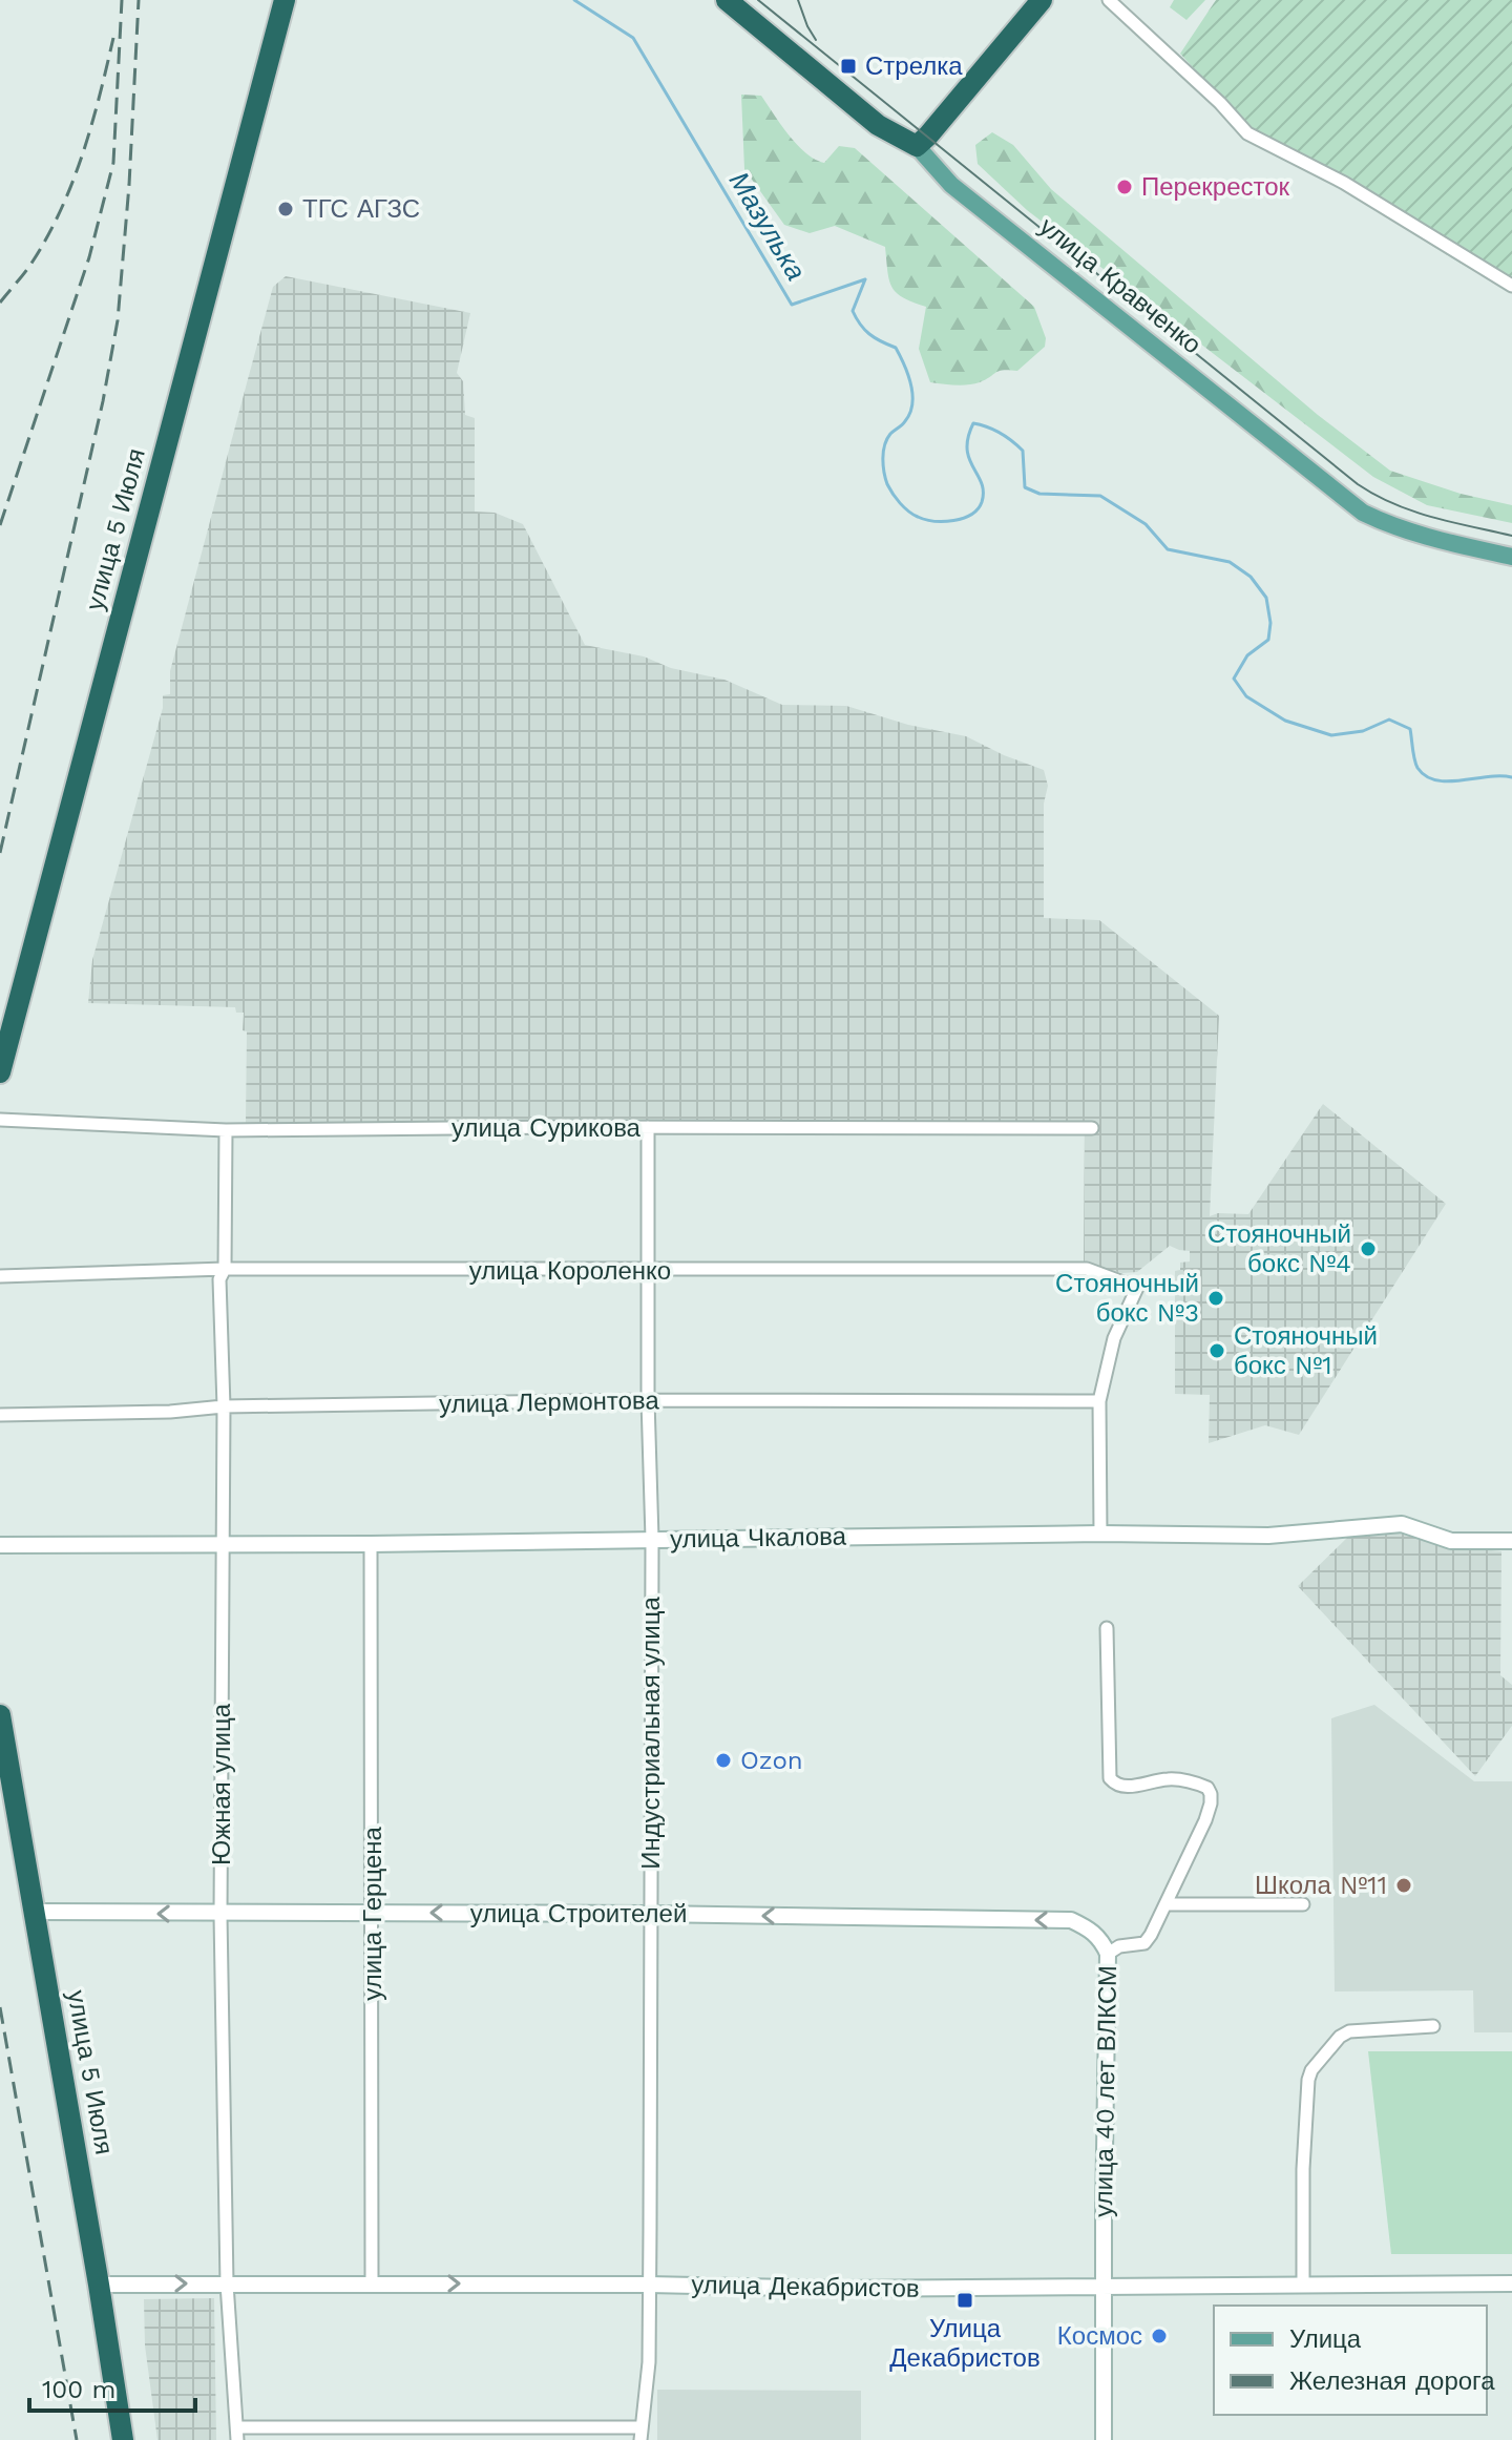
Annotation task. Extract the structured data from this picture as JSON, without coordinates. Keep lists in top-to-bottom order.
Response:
{
  "streets": {
    "highway": ["улица Кравченко", "улица 5 Июля"],
    "main road": [
      "улица Чкалова",
      "улица Строителей",
      "улица 40 лет ВЛКСМ",
      "улица Декабристов"
    ],
    "street": [
      "улица Сурикова",
      "улица Короленко",
      "улица Лермонтова",
      "Индустриальная улица",
      "Южная улица",
      "улица Герцена"
    ]
  },
  "crossings": [
    ["улица 5 Июля", "улица Строителей"],
    ["улица 5 Июля", "улица Декабристов"],
    ["улица Сурикова", "Индустриальная улица"],
    ["улица Сурикова", "Южная улица"],
    ["улица Короленко", "улица Лермонтова"],
    ["улица Короленко", "Индустриальная улица"],
    ["улица Короленко", "Южная улица"],
    ["улица Лермонтова", "Индустриальная улица"],
    ["улица Лермонтова", "Южная улица"],
    ["улица Чкалова", "Индустриальная улица"],
    ["улица Чкалова", "Южная улица"],
    ["улица Чкалова", "улица Герцена"],
    ["Индустриальная улица", "улица Строителей"],
    ["Индустриальная улица", "улица Декабристов"],
    ["Южная улица", "улица Строителей"],
    ["Южная улица", "улица Декабристов"],
    ["улица Герцена", "улица Строителей"],
    ["улица Герцена", "улица Декабристов"],
    ["улица Строителей", "улица 40 лет ВЛКСМ"],
    ["улица 40 лет ВЛКСМ", "улица Декабристов"]
  ],
  "one_way": ["улица Строителей"],
  "water": ["Мазулька"],
  "places": {
    "transit": ["Стрелка", "Улица Декабристов"],
    "other": [
      "Перекресток",
      "ТГС АГЗС",
      "Стояночный бокс №4",
      "Стояночный бокс №3",
      "Стояночный бокс №1",
      "Ozon",
      "Школа №11",
      "Космос"
    ]
  },
  "legend": ["Улица", "Железная дорога"],
  "scale_bar": "100 m"
}
